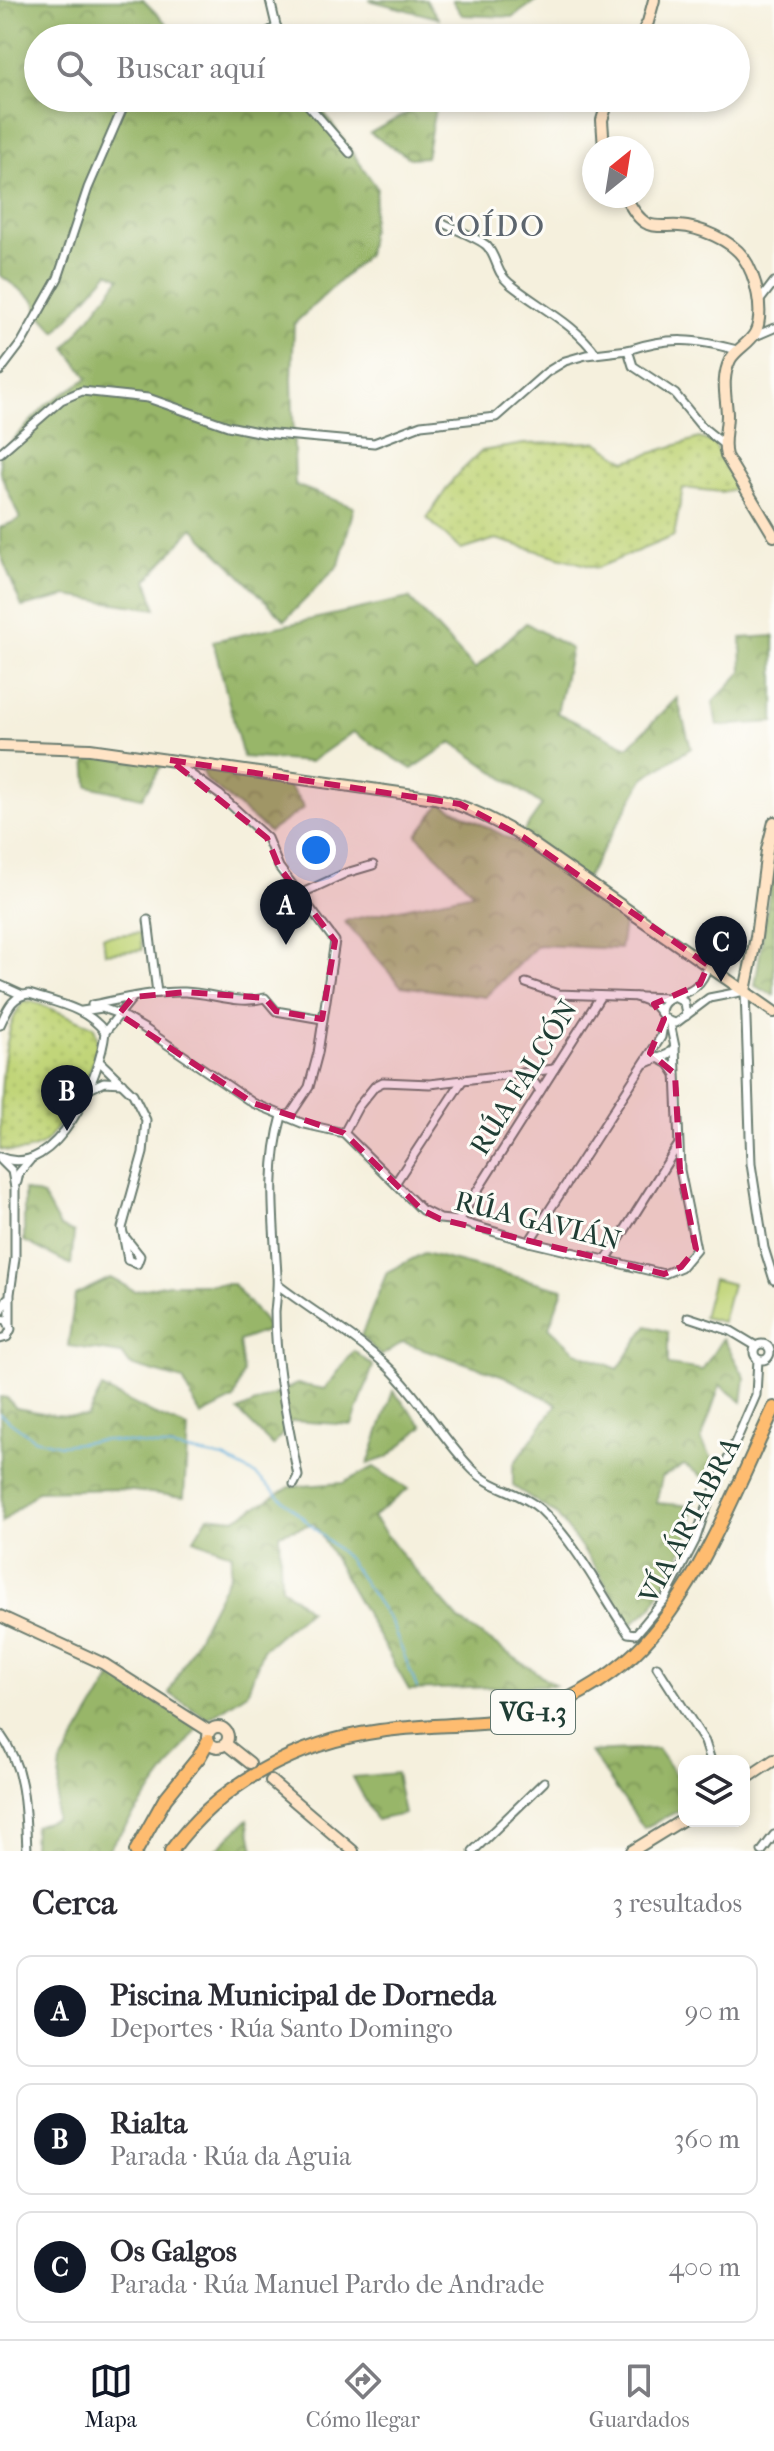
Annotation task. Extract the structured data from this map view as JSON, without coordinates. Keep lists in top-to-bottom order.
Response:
{
  "streets": {
    "highway": ["VÍA ÁRTABRA", "VG-1.3"],
    "street": ["RÚA FALCÓN", "RÚA GAVIÁN"]
  },
  "crossings": [
    ["RÚA FALCÓN", "RÚA GAVIÁN"]
  ],
  "districts": ["COÍDO"],
  "north": "top right",
  "page": {
    "search": "Buscar aquí",
    "pins": ["A", "C", "B"],
    "heading": ["Cerca", "3 resultados"],
    "list": [
      {
        "mark": "A",
        "name": "Piscina Municipal de Dorneda",
        "note": "Deportes · Rúa Santo Domingo",
        "value": "90 m"
      },
      {
        "mark": "B",
        "name": "Rialta",
        "note": "Parada · Rúa da Aguia",
        "value": "360 m"
      },
      {
        "mark": "C",
        "name": "Os Galgos",
        "note": "Parada · Rúa Manuel Pardo de Andrade",
        "value": "400 m"
      }
    ],
    "nav": ["Mapa", "Cómo llegar", "Guardados"]
  }
}
